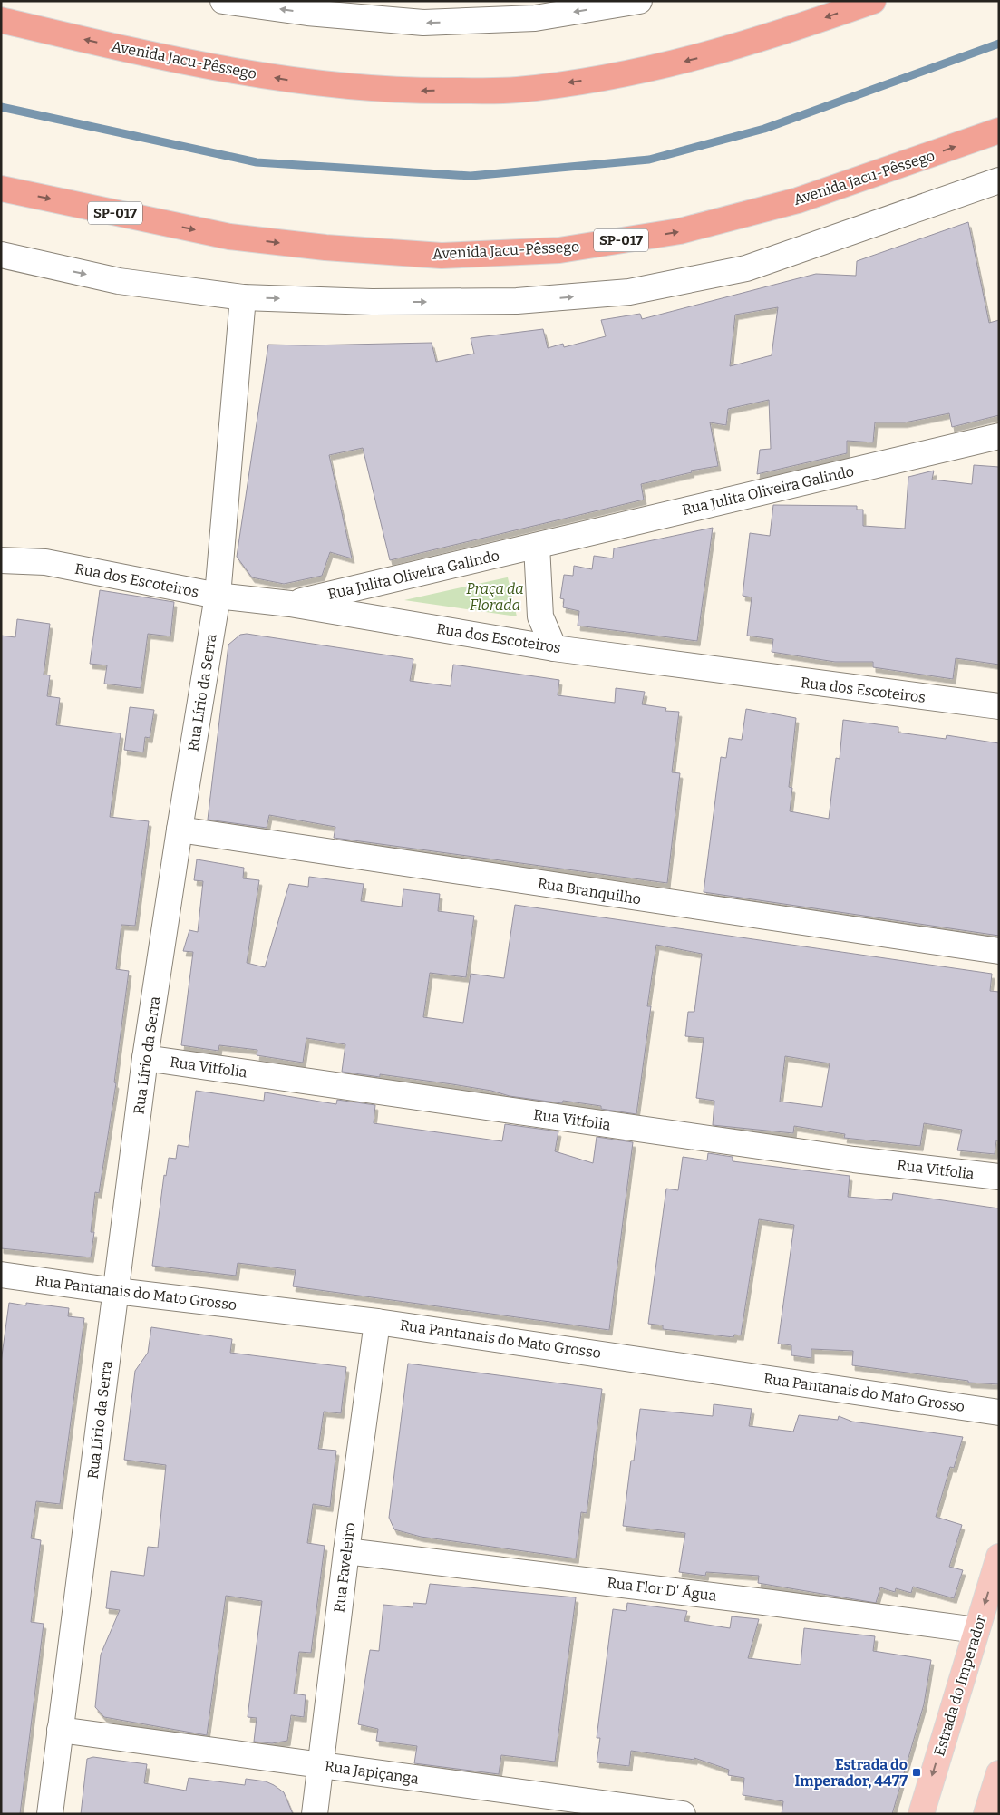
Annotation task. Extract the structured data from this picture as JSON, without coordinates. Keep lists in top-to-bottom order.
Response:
{
  "streets": {
    "highway": ["Avenida Jacu-Pêssego", "SP-017"],
    "main road": ["Estrada do Imperador"],
    "street": [
      "Rua Julita Oliveira Galindo",
      "Rua dos Escoteiros",
      "Rua Lírio da Serra",
      "Rua Branquilho",
      "Rua Vitfolia",
      "Rua Pantanais do Mato Grosso",
      "Rua Faveleiro",
      "Rua Flor D' Água",
      "Rua Japiçanga"
    ]
  },
  "crossings": [
    ["Rua Julita Oliveira Galindo", "Rua dos Escoteiros"],
    ["Rua dos Escoteiros", "Rua Lírio da Serra"],
    ["Rua Lírio da Serra", "Rua Branquilho"],
    ["Rua Lírio da Serra", "Rua Vitfolia"],
    ["Rua Lírio da Serra", "Rua Pantanais do Mato Grosso"],
    ["Rua Lírio da Serra", "Rua Japiçanga"],
    ["Rua Pantanais do Mato Grosso", "Rua Faveleiro"],
    ["Rua Faveleiro", "Rua Flor D' Água"],
    ["Rua Faveleiro", "Rua Japiçanga"],
    ["Rua Flor D' Água", "Estrada do Imperador"]
  ],
  "one_way": ["Estrada do Imperador"],
  "parks": ["Praça da Florada"],
  "places": {
    "transit": ["Estrada do Imperador, 4477"]
  }
}
